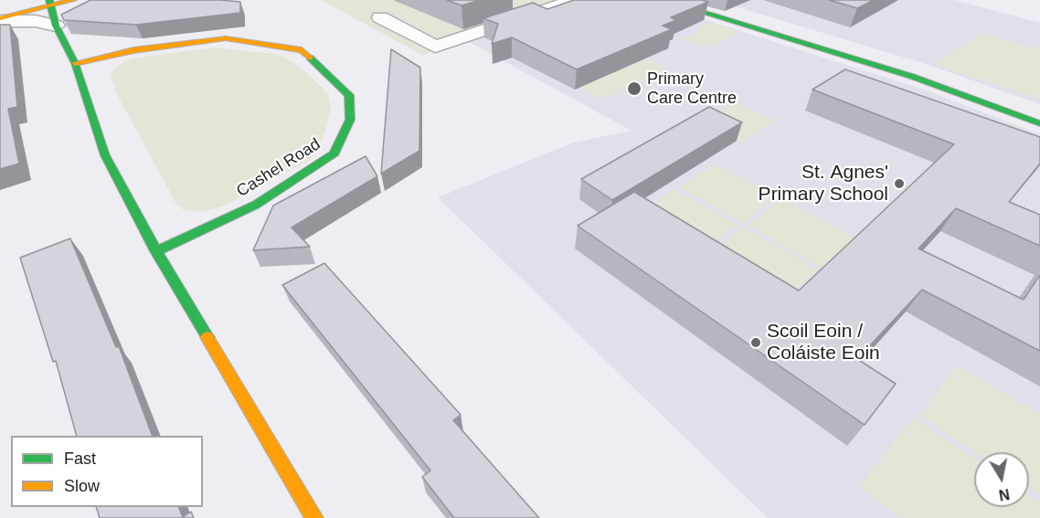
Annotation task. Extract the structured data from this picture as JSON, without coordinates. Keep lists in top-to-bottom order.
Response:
{
  "streets": {
    "street": ["Cashel Road"]
  },
  "places": ["Primary Care Centre", "St. Agnes' Primary School", "Scoil Eoin / Coláiste Eoin"],
  "legend": ["Fast", "Slow"],
  "north": "bottom"
}
